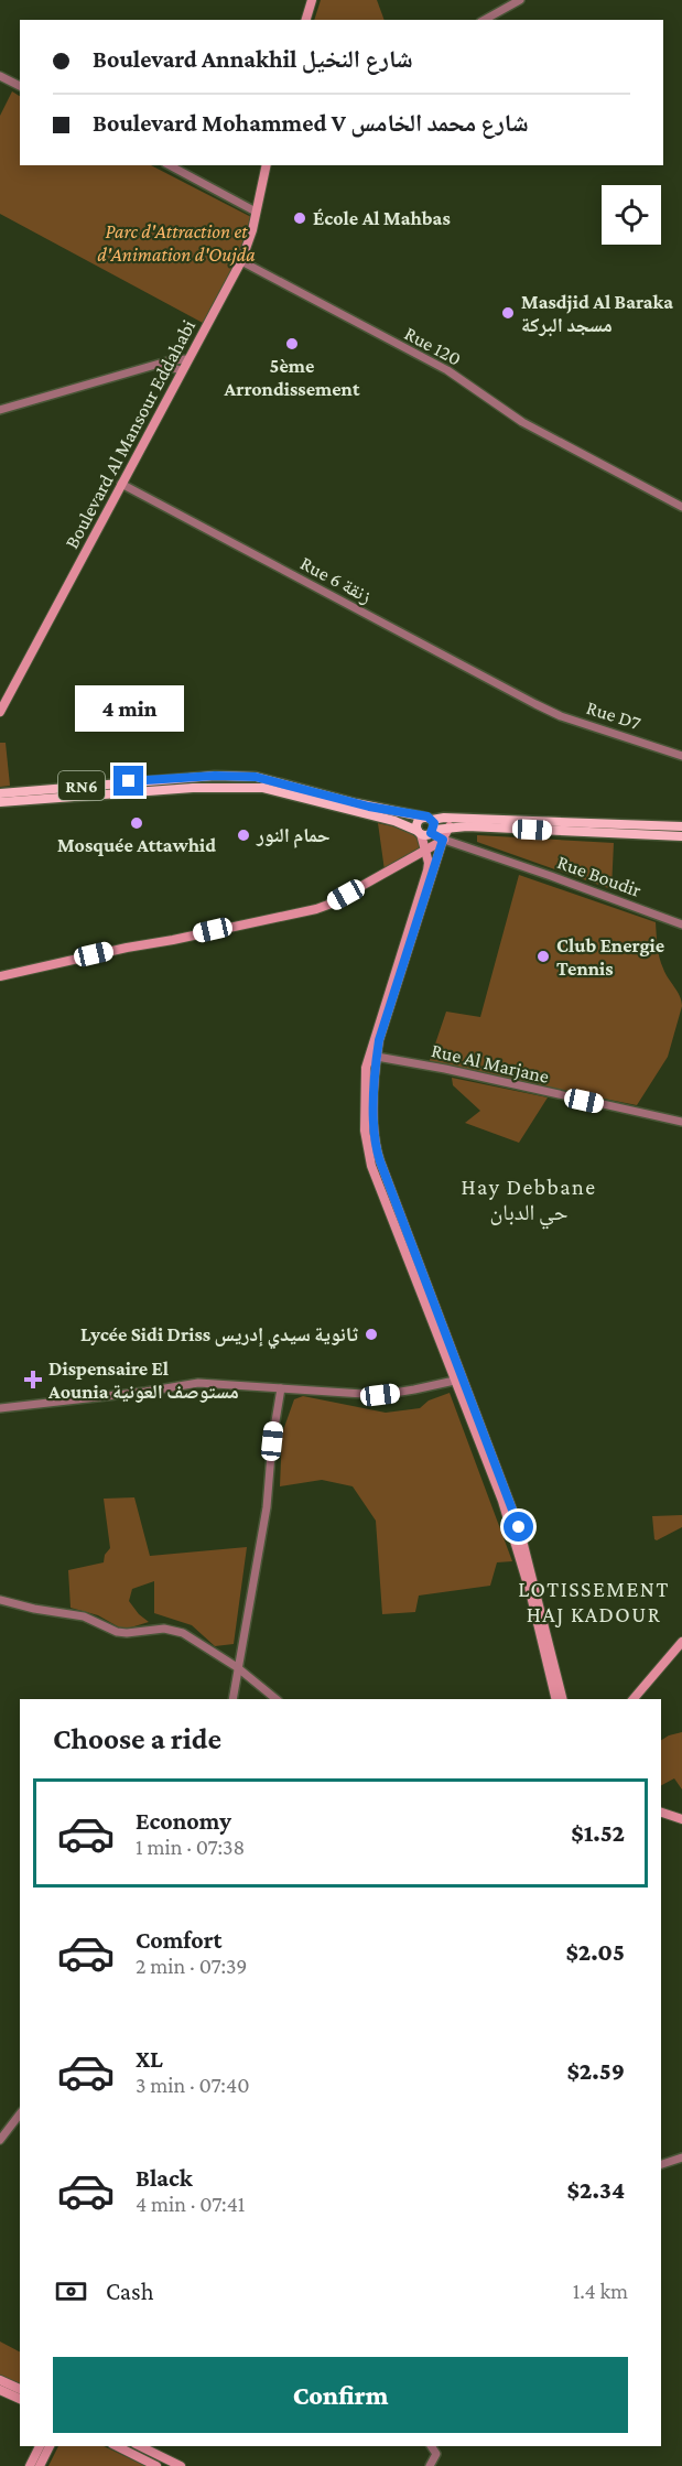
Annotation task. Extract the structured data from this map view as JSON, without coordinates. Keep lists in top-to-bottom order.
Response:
{
  "streets": {
    "main road": ["Boulevard Al Mansour Eddahabi", "RN6", "Rue Boudir"],
    "street": [
      "Rue 120",
      "Rue 6 زنقة",
      "Rue D7",
      "Rue Al Marjane"
    ]
  },
  "crossings": [
    ["Rue 120", "Boulevard Al Mansour Eddahabi"],
    ["Boulevard Al Mansour Eddahabi", "Rue 6 زنقة"],
    ["Rue 6 زنقة", "Rue D7"],
    ["RN6", "Rue Boudir"]
  ],
  "districts": ["Hay Debbane حي الدبان", "LOTISSEMENT HAJ KADOUR"],
  "parks": ["Parc d'Attraction et d'Animation d'Oujda"],
  "places": {
    "other": [
      "École Al Mahbas",
      "Masdjid Al Baraka مسجد البركة",
      "5ème Arrondissement",
      "Mosquée Attawhid",
      "حمام النور",
      "Club Energie Tennis",
      "Lycée Sidi Driss ثانوية سيدي إدريس"
    ],
    "health": ["Dispensaire El Aounia مستوصف العونية"]
  },
  "page": {
    "banner": ["Boulevard Annakhil شارع النخيل", "Boulevard Mohammed V شارع محمد الخامس"],
    "bubble": "4 min",
    "heading": "Choose a ride",
    "list": [
      {
        "name": "Economy",
        "note": "1 min · 07:38",
        "value": "$1.52"
      },
      {
        "name": "Comfort",
        "note": "2 min · 07:39",
        "value": "$2.05"
      },
      {
        "name": "XL",
        "note": "3 min · 07:40",
        "value": "$2.59"
      },
      {
        "name": "Black",
        "note": "4 min · 07:41",
        "value": "$2.34"
      }
    ],
    "pay": ["Cash", "1.4 km"],
    "buttons": "Confirm"
  }
}
